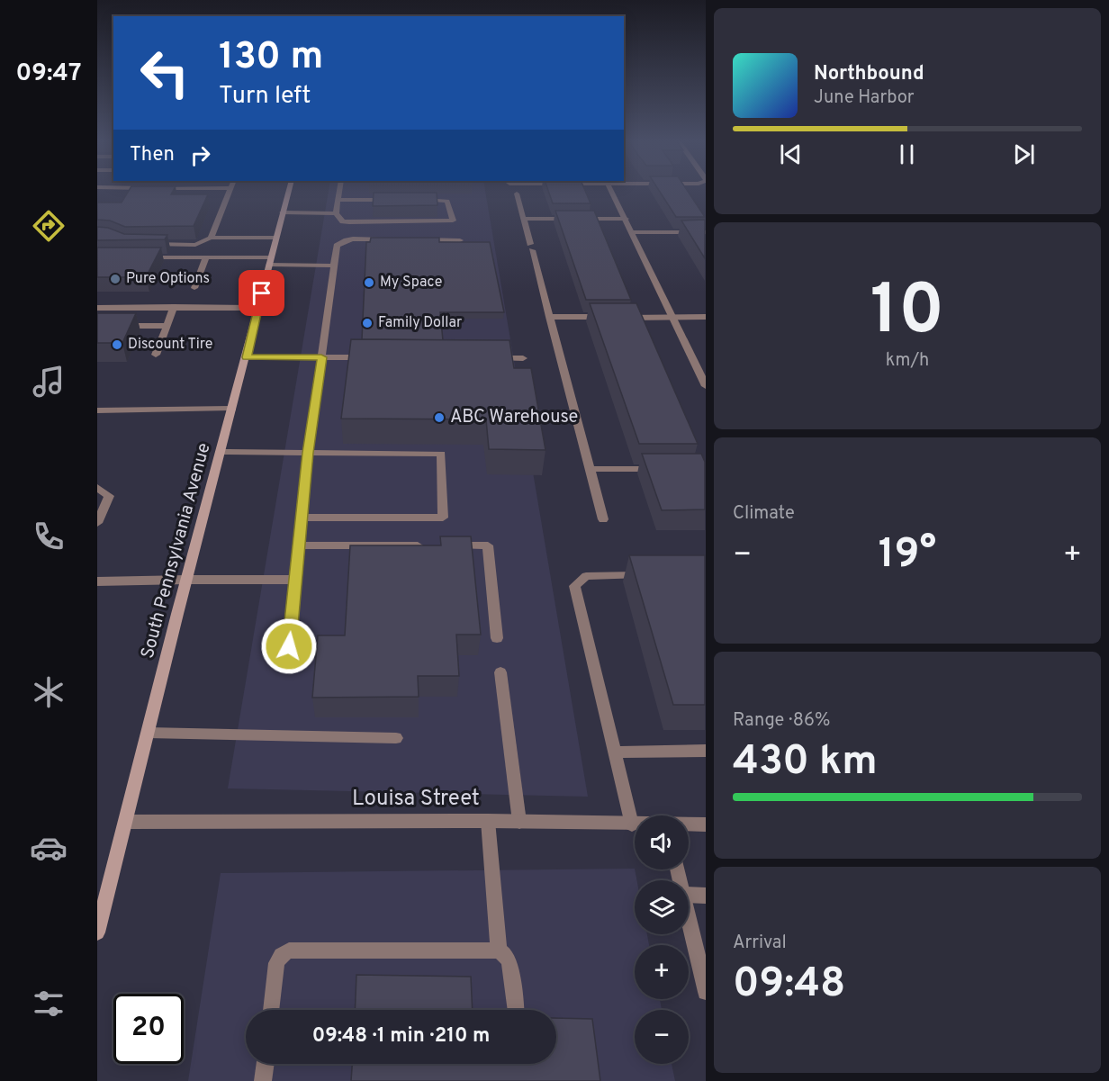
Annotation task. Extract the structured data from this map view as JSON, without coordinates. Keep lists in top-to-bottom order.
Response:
{
  "streets": {
    "main road": ["South Pennsylvania Avenue"],
    "street": ["Louisa Street"]
  },
  "crossings": [
    ["South Pennsylvania Avenue", "Louisa Street"]
  ],
  "places": [
    "Pure Options",
    "My Space",
    "Family Dollar",
    "Discount Tire",
    "ABC Warehouse"
  ],
  "page": {
    "tabs": "09:47",
    "turn": ["130 m", "Turn left"],
    "song": ["Northbound", "June Harbor"],
    "then": "Then",
    "tile": [
      ["10", "km/h"],
      "Climate",
      ["Range · 86%", "430 km"],
      ["Arrival", "09:48"]
    ],
    "heat": ["−", "19°", "+"],
    "map_buttons": ["+", "−"],
    "limit": "20",
    "trip": "09:48 · 1 min · 210 m"
  }
}
